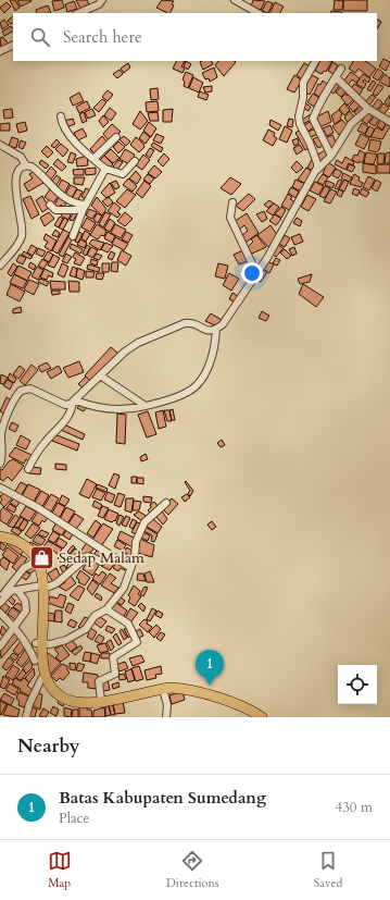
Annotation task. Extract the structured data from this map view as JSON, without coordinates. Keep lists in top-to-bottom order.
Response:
{
  "places": {
    "shop": ["Sedap Malam"]
  },
  "page": {
    "search": "Search here",
    "pins": "1",
    "heading": "Nearby",
    "list": [
      {
        "mark": "1",
        "name": "Batas Kabupaten Sumedang",
        "note": "Place",
        "value": "430 m"
      }
    ],
    "nav": ["Map", "Directions", "Saved"]
  }
}
